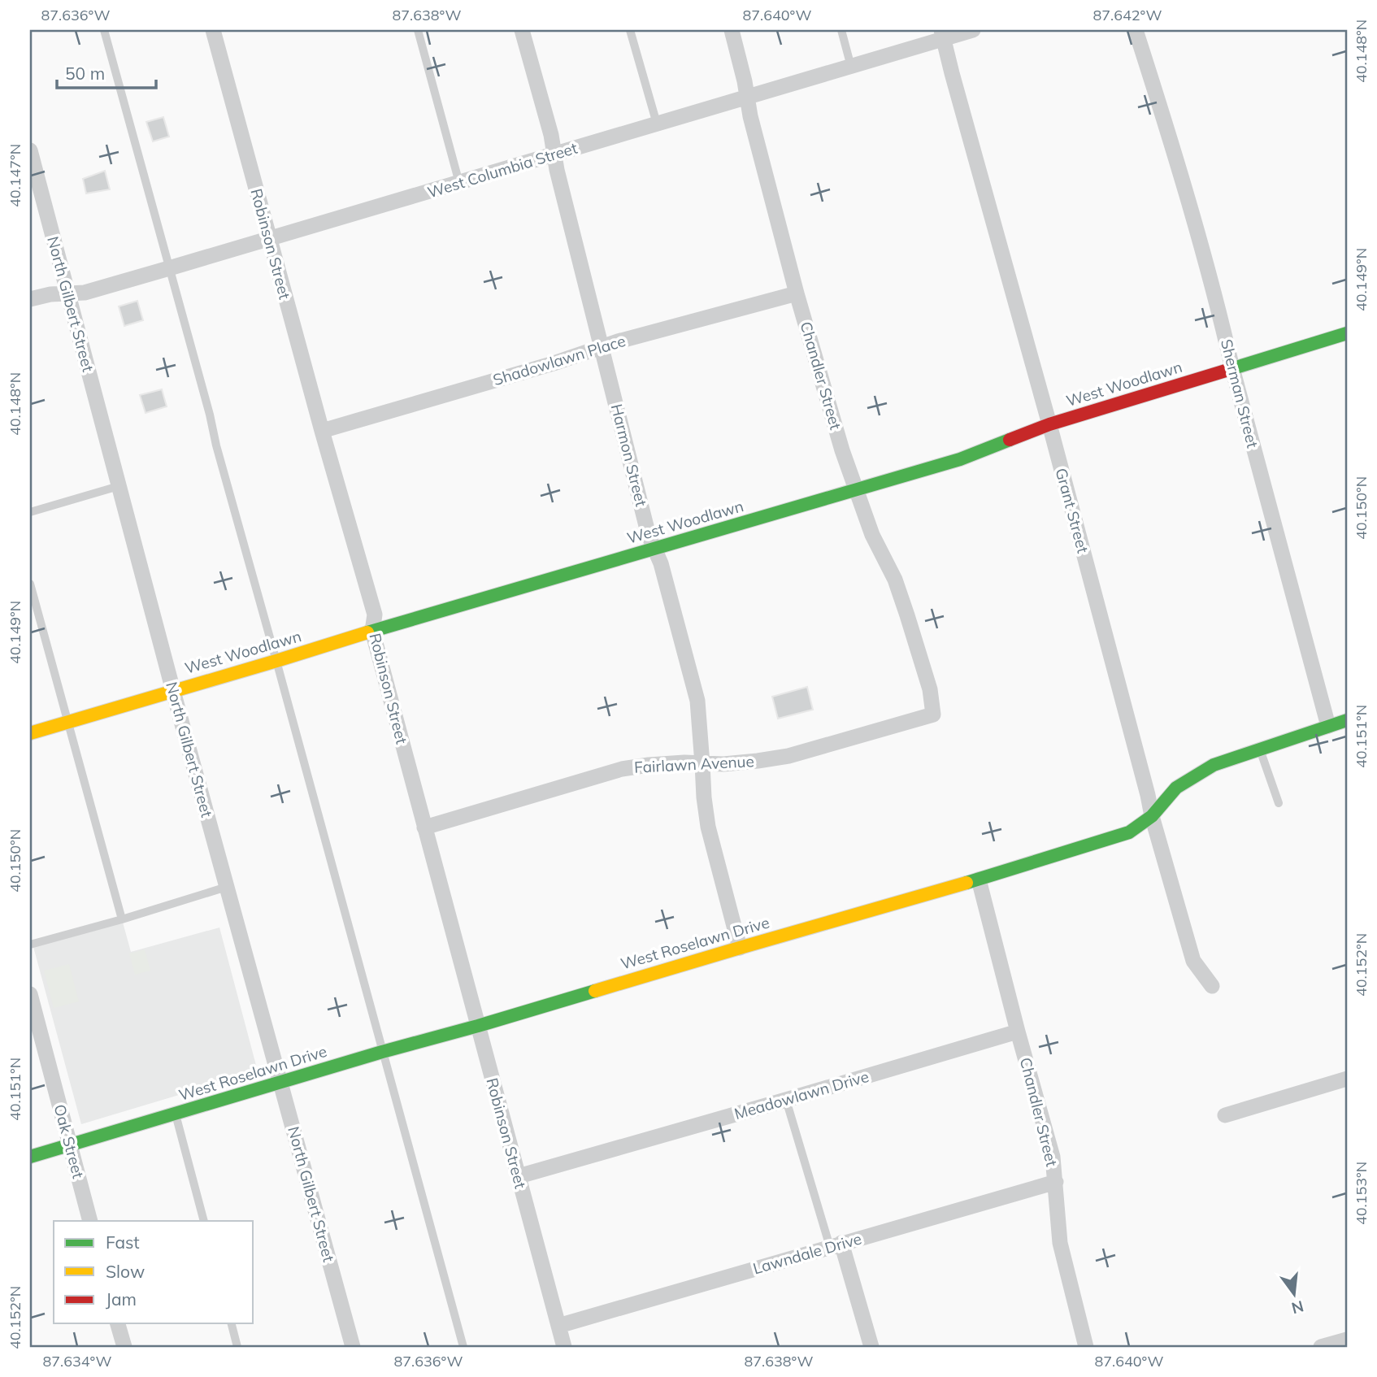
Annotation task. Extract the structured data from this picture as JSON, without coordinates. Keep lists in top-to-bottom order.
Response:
{
  "streets": {
    "street": [
      "West Columbia Street",
      "Robinson Street",
      "North Gilbert Street",
      "Shadowlawn Place",
      "Chandler Street",
      "West Woodlawn",
      "Sherman Street",
      "Harmon Street",
      "Grant Street",
      "Fairlawn Avenue",
      "West Roselawn Drive",
      "Meadowlawn Drive",
      "Oak Street",
      "Lawndale Drive"
    ]
  },
  "crossings": [
    ["West Columbia Street", "Robinson Street"],
    ["West Columbia Street", "North Gilbert Street"],
    ["West Columbia Street", "Chandler Street"],
    ["West Columbia Street", "Harmon Street"],
    ["West Columbia Street", "Grant Street"],
    ["Robinson Street", "Shadowlawn Place"],
    ["Robinson Street", "West Woodlawn"],
    ["Robinson Street", "Fairlawn Avenue"],
    ["Robinson Street", "West Roselawn Drive"],
    ["Robinson Street", "Meadowlawn Drive"],
    ["Robinson Street", "Lawndale Drive"],
    ["North Gilbert Street", "West Woodlawn"],
    ["North Gilbert Street", "West Roselawn Drive"],
    ["Shadowlawn Place", "Chandler Street"],
    ["Shadowlawn Place", "Harmon Street"],
    ["Chandler Street", "West Woodlawn"],
    ["Chandler Street", "Fairlawn Avenue"],
    ["Chandler Street", "West Roselawn Drive"],
    ["Chandler Street", "Meadowlawn Drive"],
    ["Chandler Street", "Lawndale Drive"],
    ["West Woodlawn", "Sherman Street"],
    ["West Woodlawn", "Harmon Street"],
    ["West Woodlawn", "Grant Street"],
    ["Sherman Street", "West Roselawn Drive"],
    ["Harmon Street", "Fairlawn Avenue"],
    ["Harmon Street", "West Roselawn Drive"],
    ["Grant Street", "West Roselawn Drive"],
    ["West Roselawn Drive", "Oak Street"]
  ],
  "legend": ["Fast", "Slow", "Jam"],
  "scale_bar": "50 m",
  "north": "bottom",
  "coordinates": [
    "87.636°W",
    "87.638°W",
    "87.640°W",
    "87.642°W",
    "40.148°N",
    "40.147°N",
    "40.149°N",
    "40.150°N",
    "40.151°N",
    "40.152°N",
    "40.153°N",
    "87.634°W"
  ]
}
